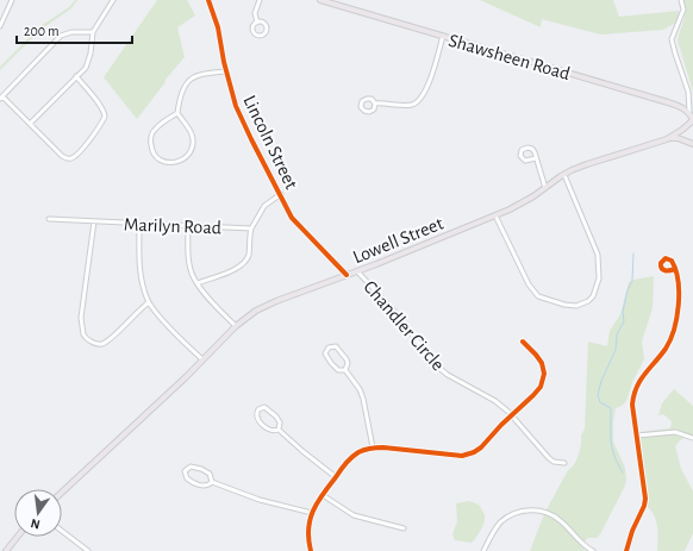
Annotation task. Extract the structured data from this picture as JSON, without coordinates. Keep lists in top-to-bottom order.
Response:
{
  "streets": {
    "main road": ["Shawsheen Road", "Lowell Street"],
    "street": ["Lincoln Street", "Marilyn Road", "Chandler Circle"]
  },
  "crossings": [
    ["Lincoln Street", "Lowell Street"],
    ["Lowell Street", "Chandler Circle"]
  ],
  "scale_bar": "200 m",
  "north": "bottom"
}
